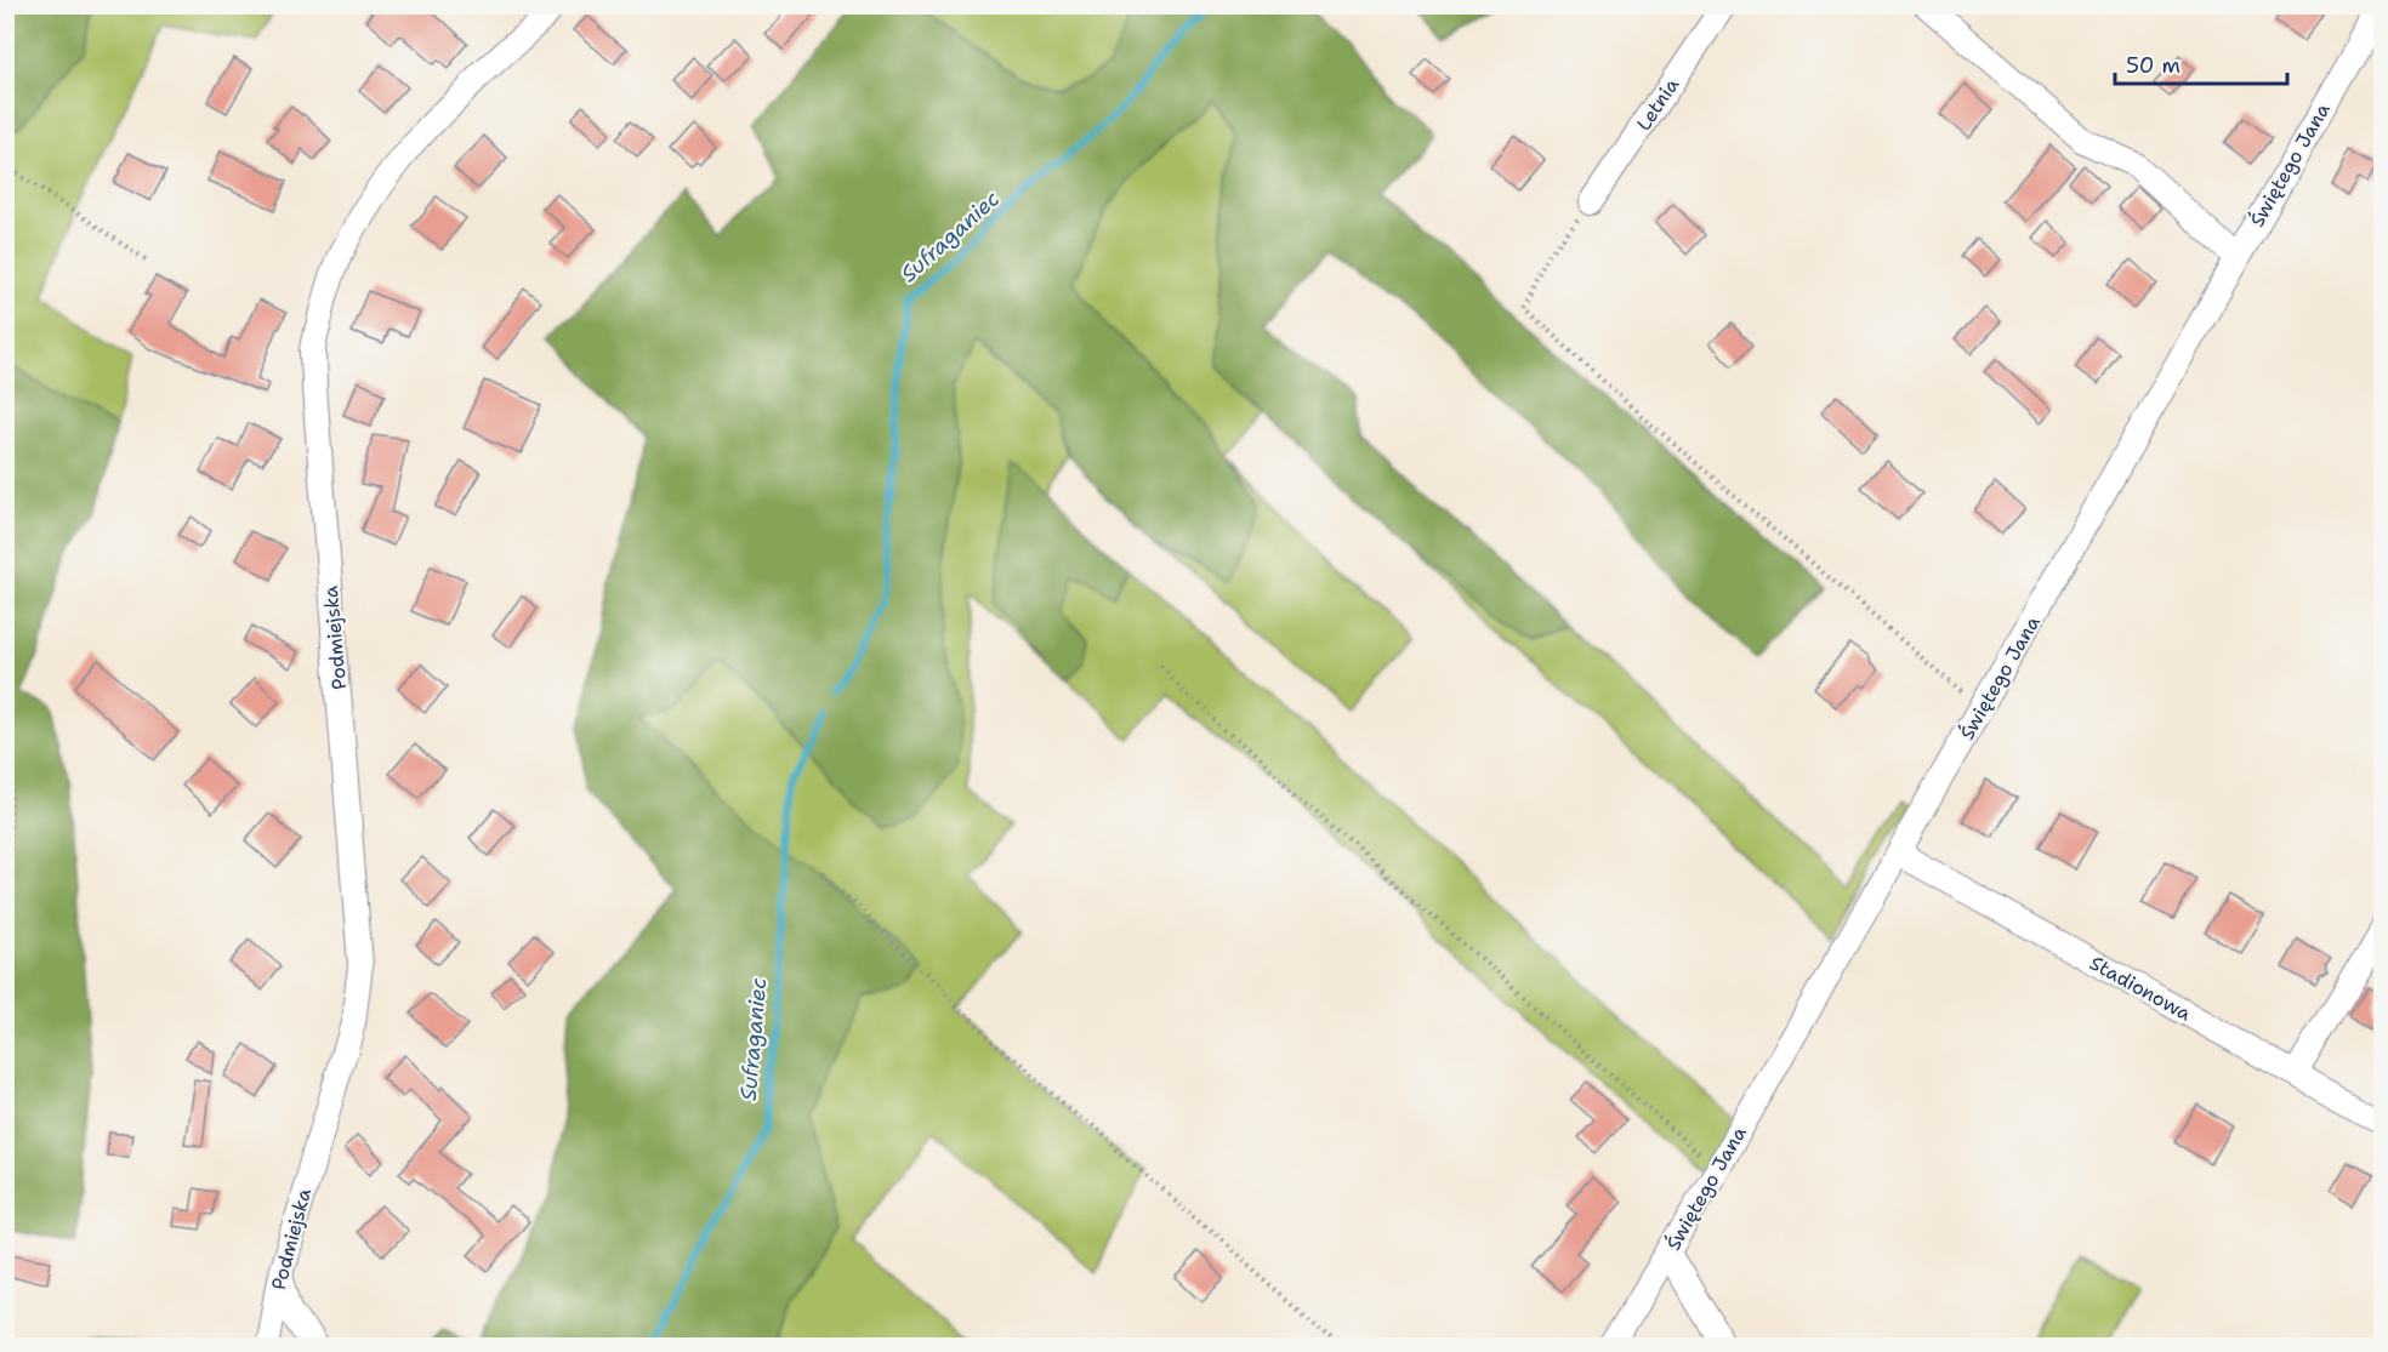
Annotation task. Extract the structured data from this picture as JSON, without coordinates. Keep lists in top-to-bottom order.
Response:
{
  "streets": {
    "street": [
      "Letnia",
      "Świętego Jana",
      "Podmiejska",
      "Stadionowa"
    ]
  },
  "crossings": [
    ["Świętego Jana", "Stadionowa"]
  ],
  "water": ["Sufraganiec"],
  "scale_bar": "50 m"
}
